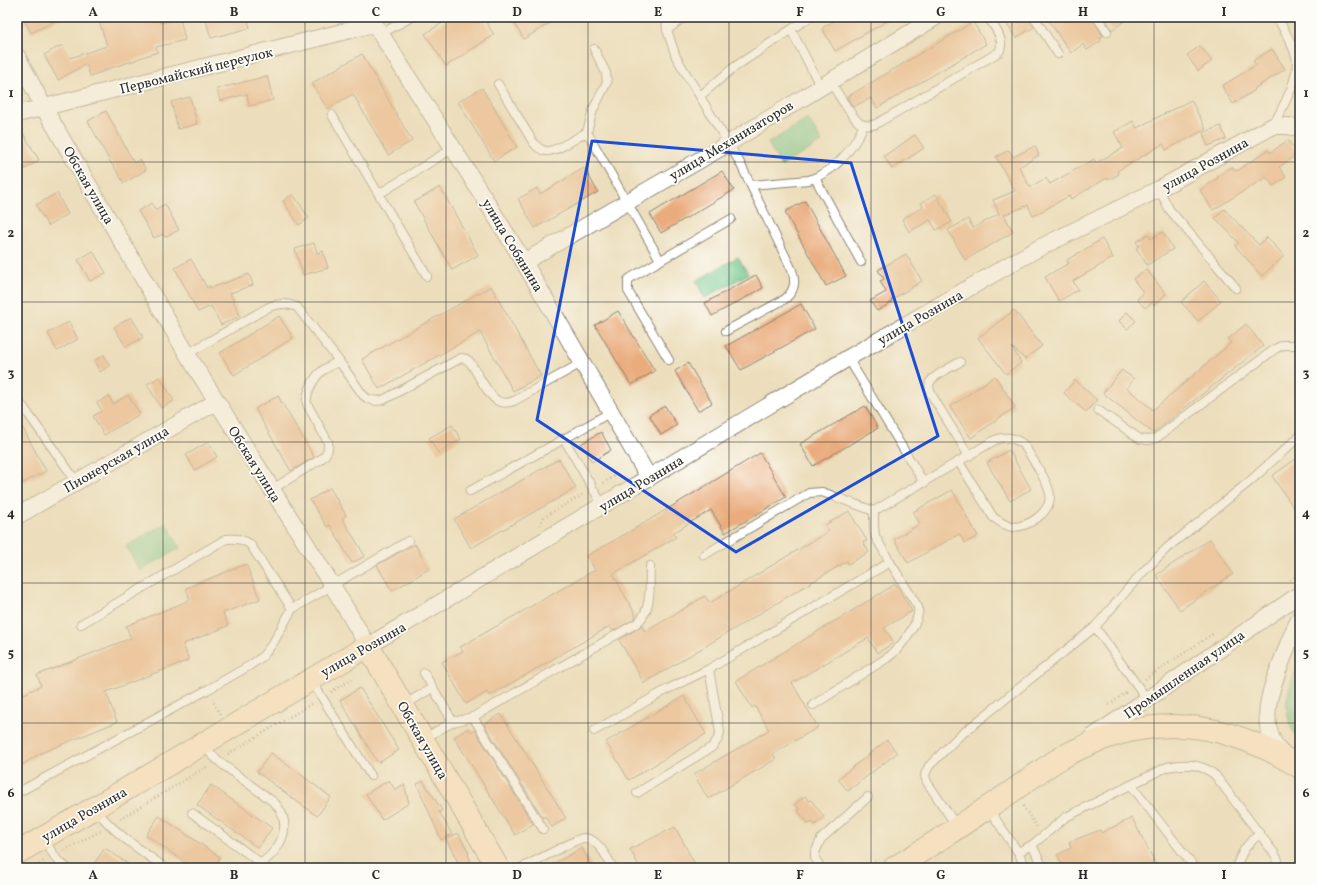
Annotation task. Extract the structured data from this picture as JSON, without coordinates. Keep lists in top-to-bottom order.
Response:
{
  "streets": {
    "main road": ["улица Рознина", "Обская улица", "Промышленная улица"],
    "street": [
      "Первомайский переулок",
      "улица Механизаторов",
      "улица Собянина",
      "Пионерская улица"
    ]
  },
  "crossings": [
    ["Первомайский переулок", "Обская улица"],
    ["Первомайский переулок", "улица Собянина"],
    ["улица Механизаторов", "улица Собянина"],
    ["улица Рознина", "Обская улица"],
    ["улица Рознина", "улица Собянина"],
    ["Обская улица", "Пионерская улица"]
  ],
  "grid": {
    "columns": [
      "A",
      "B",
      "C",
      "D",
      "E",
      "F",
      "G",
      "H",
      "I"
    ],
    "rows": [
      "1",
      "2",
      "3",
      "4",
      "5",
      "6"
    ]
  }
}
